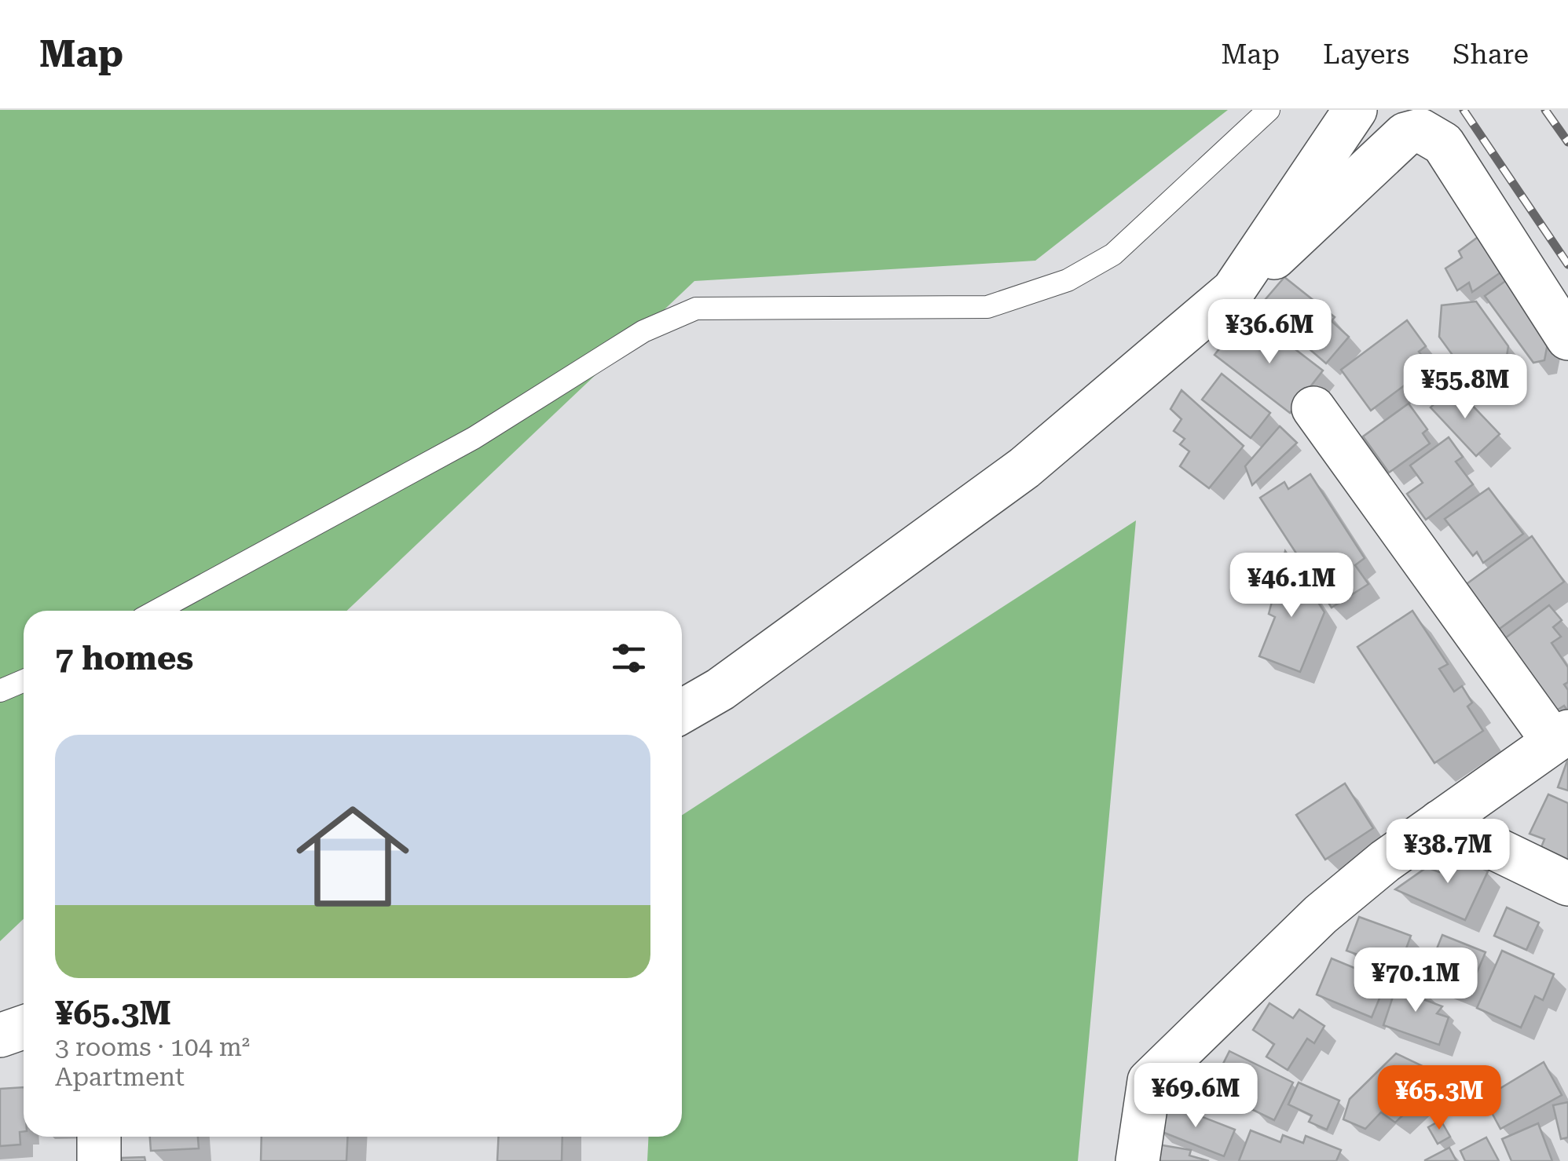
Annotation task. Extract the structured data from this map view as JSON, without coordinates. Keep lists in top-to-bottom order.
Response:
{
  "page": {
    "header": "Map",
    "nav": ["Map", "Layers", "Share"],
    "price": [
      "¥36.6M",
      "¥55.8M",
      "¥46.1M",
      "¥38.7M",
      "¥70.1M",
      "¥69.6M",
      "¥65.3M"
    ],
    "heading": "7 homes",
    "list": [
      {
        "name": "¥65.3M",
        "note": "3 rooms · 104 m² · Apartment"
      }
    ]
  }
}
